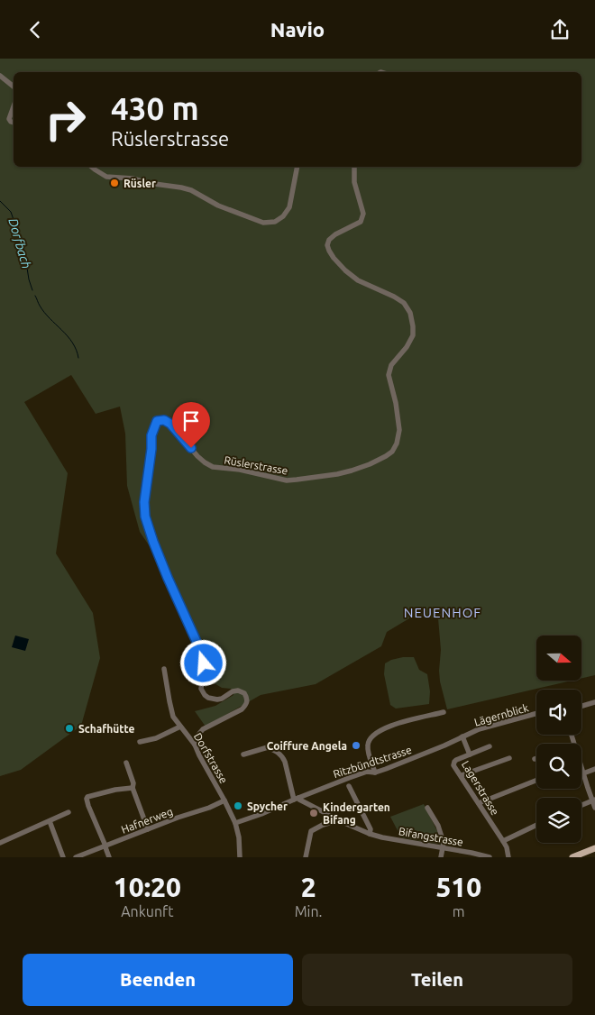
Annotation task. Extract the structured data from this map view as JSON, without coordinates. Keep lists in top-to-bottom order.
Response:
{
  "streets": {
    "street": [
      "Rüslerstrasse",
      "Lägernblick",
      "Dorfstrasse",
      "Ritzbündtstrasse",
      "Lagerstrasse",
      "Hafnerweg",
      "Bifangstrasse"
    ]
  },
  "crossings": [
    ["Rüslerstrasse", "Dorfstrasse"],
    ["Lägernblick", "Ritzbündtstrasse"],
    ["Dorfstrasse", "Hafnerweg"],
    ["Ritzbündtstrasse", "Bifangstrasse"]
  ],
  "districts": ["NEUENHOF"],
  "water": ["Dorfbach"],
  "places": [
    "Rüsler",
    "Schafhütte",
    "Coiffure Angela",
    "Spycher",
    "Kindergarten Bifang"
  ],
  "north": "right",
  "page": {
    "header": "Navio",
    "turn": ["430 m", "Rüslerstrasse"],
    "eta": [
      "10:20",
      "Ankunft",
      "2",
      "Min.",
      "510",
      "m"
    ],
    "buttons": ["Beenden", "Teilen"]
  }
}
